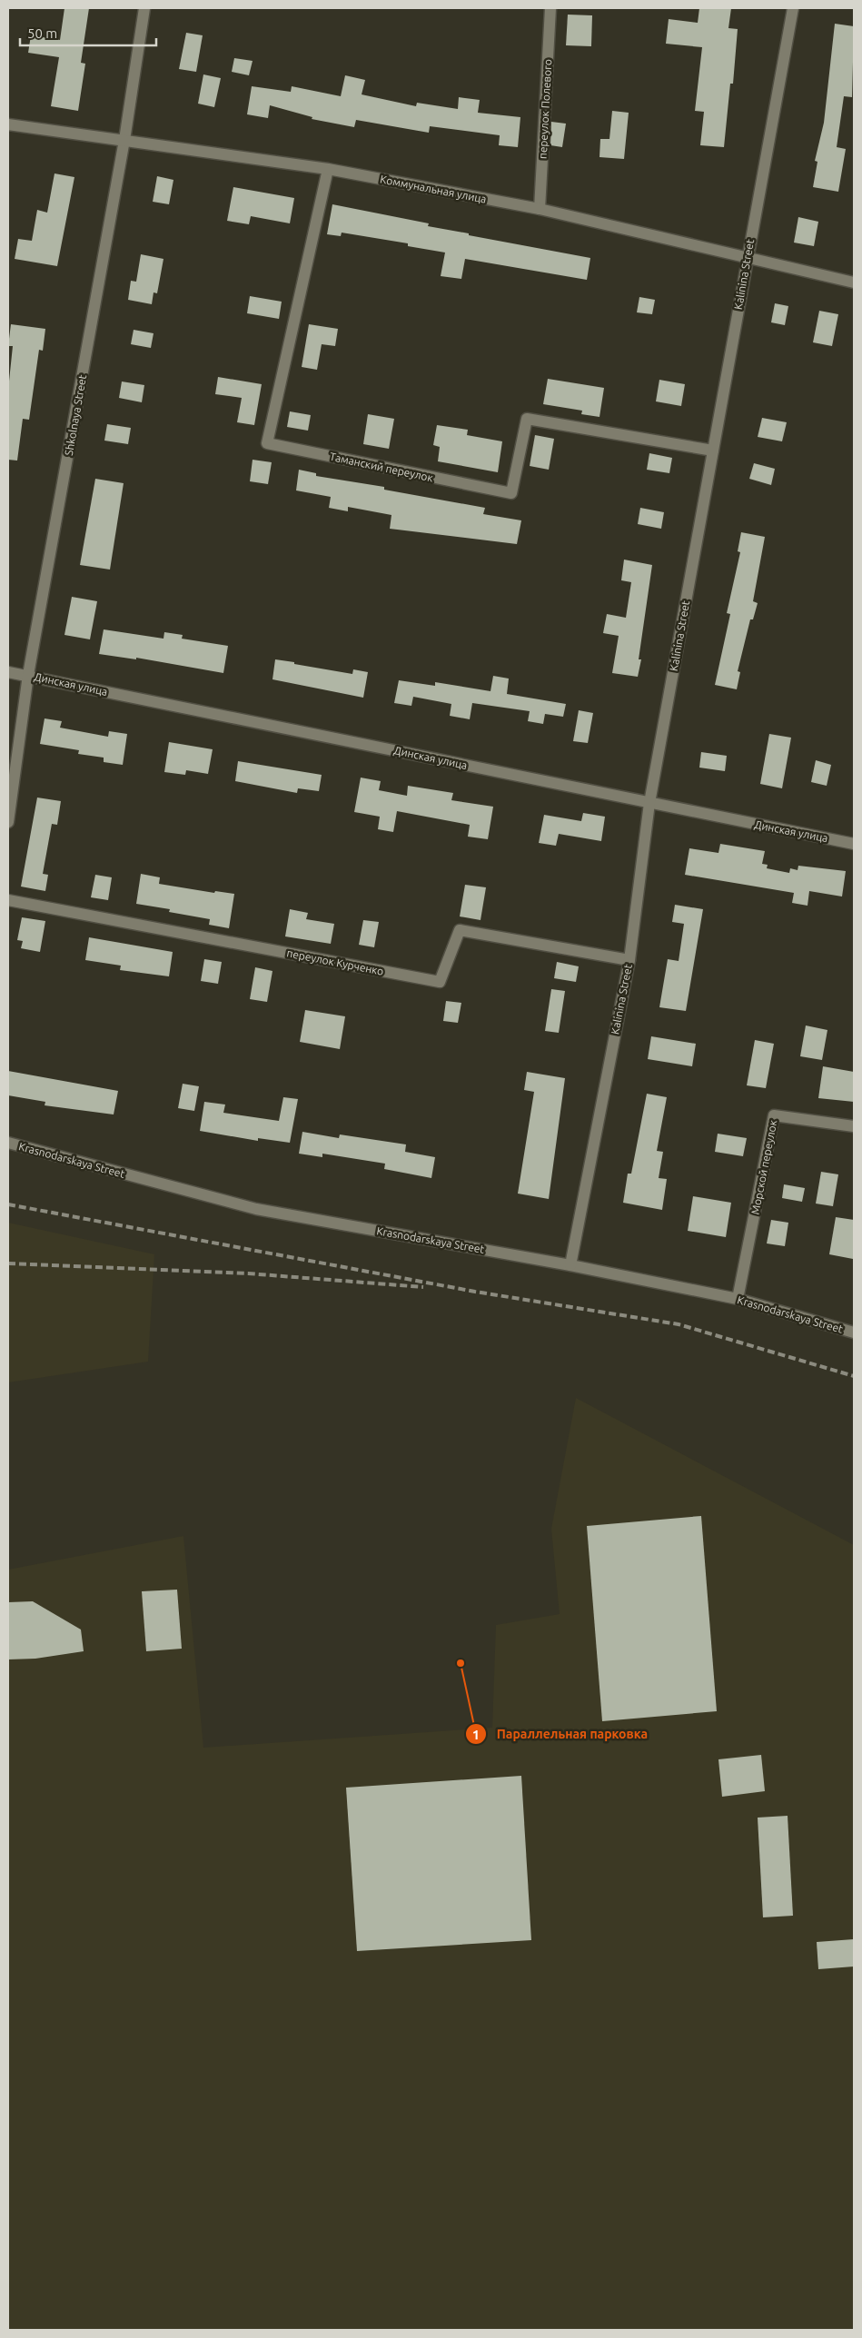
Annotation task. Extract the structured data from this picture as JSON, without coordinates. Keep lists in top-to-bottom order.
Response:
{
  "streets": {
    "street": [
      "переулок Полевого",
      "Коммунальная улица",
      "Kalinina Street",
      "Shkolnaya Street",
      "Таманский переулок",
      "Динская улица",
      "переулок Курченко",
      "Krasnodarskaya Street",
      "Морской переулок"
    ]
  },
  "crossings": [
    ["переулок Полевого", "Коммунальная улица"],
    ["Коммунальная улица", "Kalinina Street"],
    ["Коммунальная улица", "Shkolnaya Street"],
    ["Коммунальная улица", "Таманский переулок"],
    ["Kalinina Street", "Таманский переулок"],
    ["Kalinina Street", "Динская улица"],
    ["Kalinina Street", "переулок Курченко"],
    ["Kalinina Street", "Krasnodarskaya Street"],
    ["Shkolnaya Street", "Динская улица"],
    ["Krasnodarskaya Street", "Морской переулок"]
  ],
  "places": ["Параллельная парковка"],
  "scale_bar": "50 m"
}
